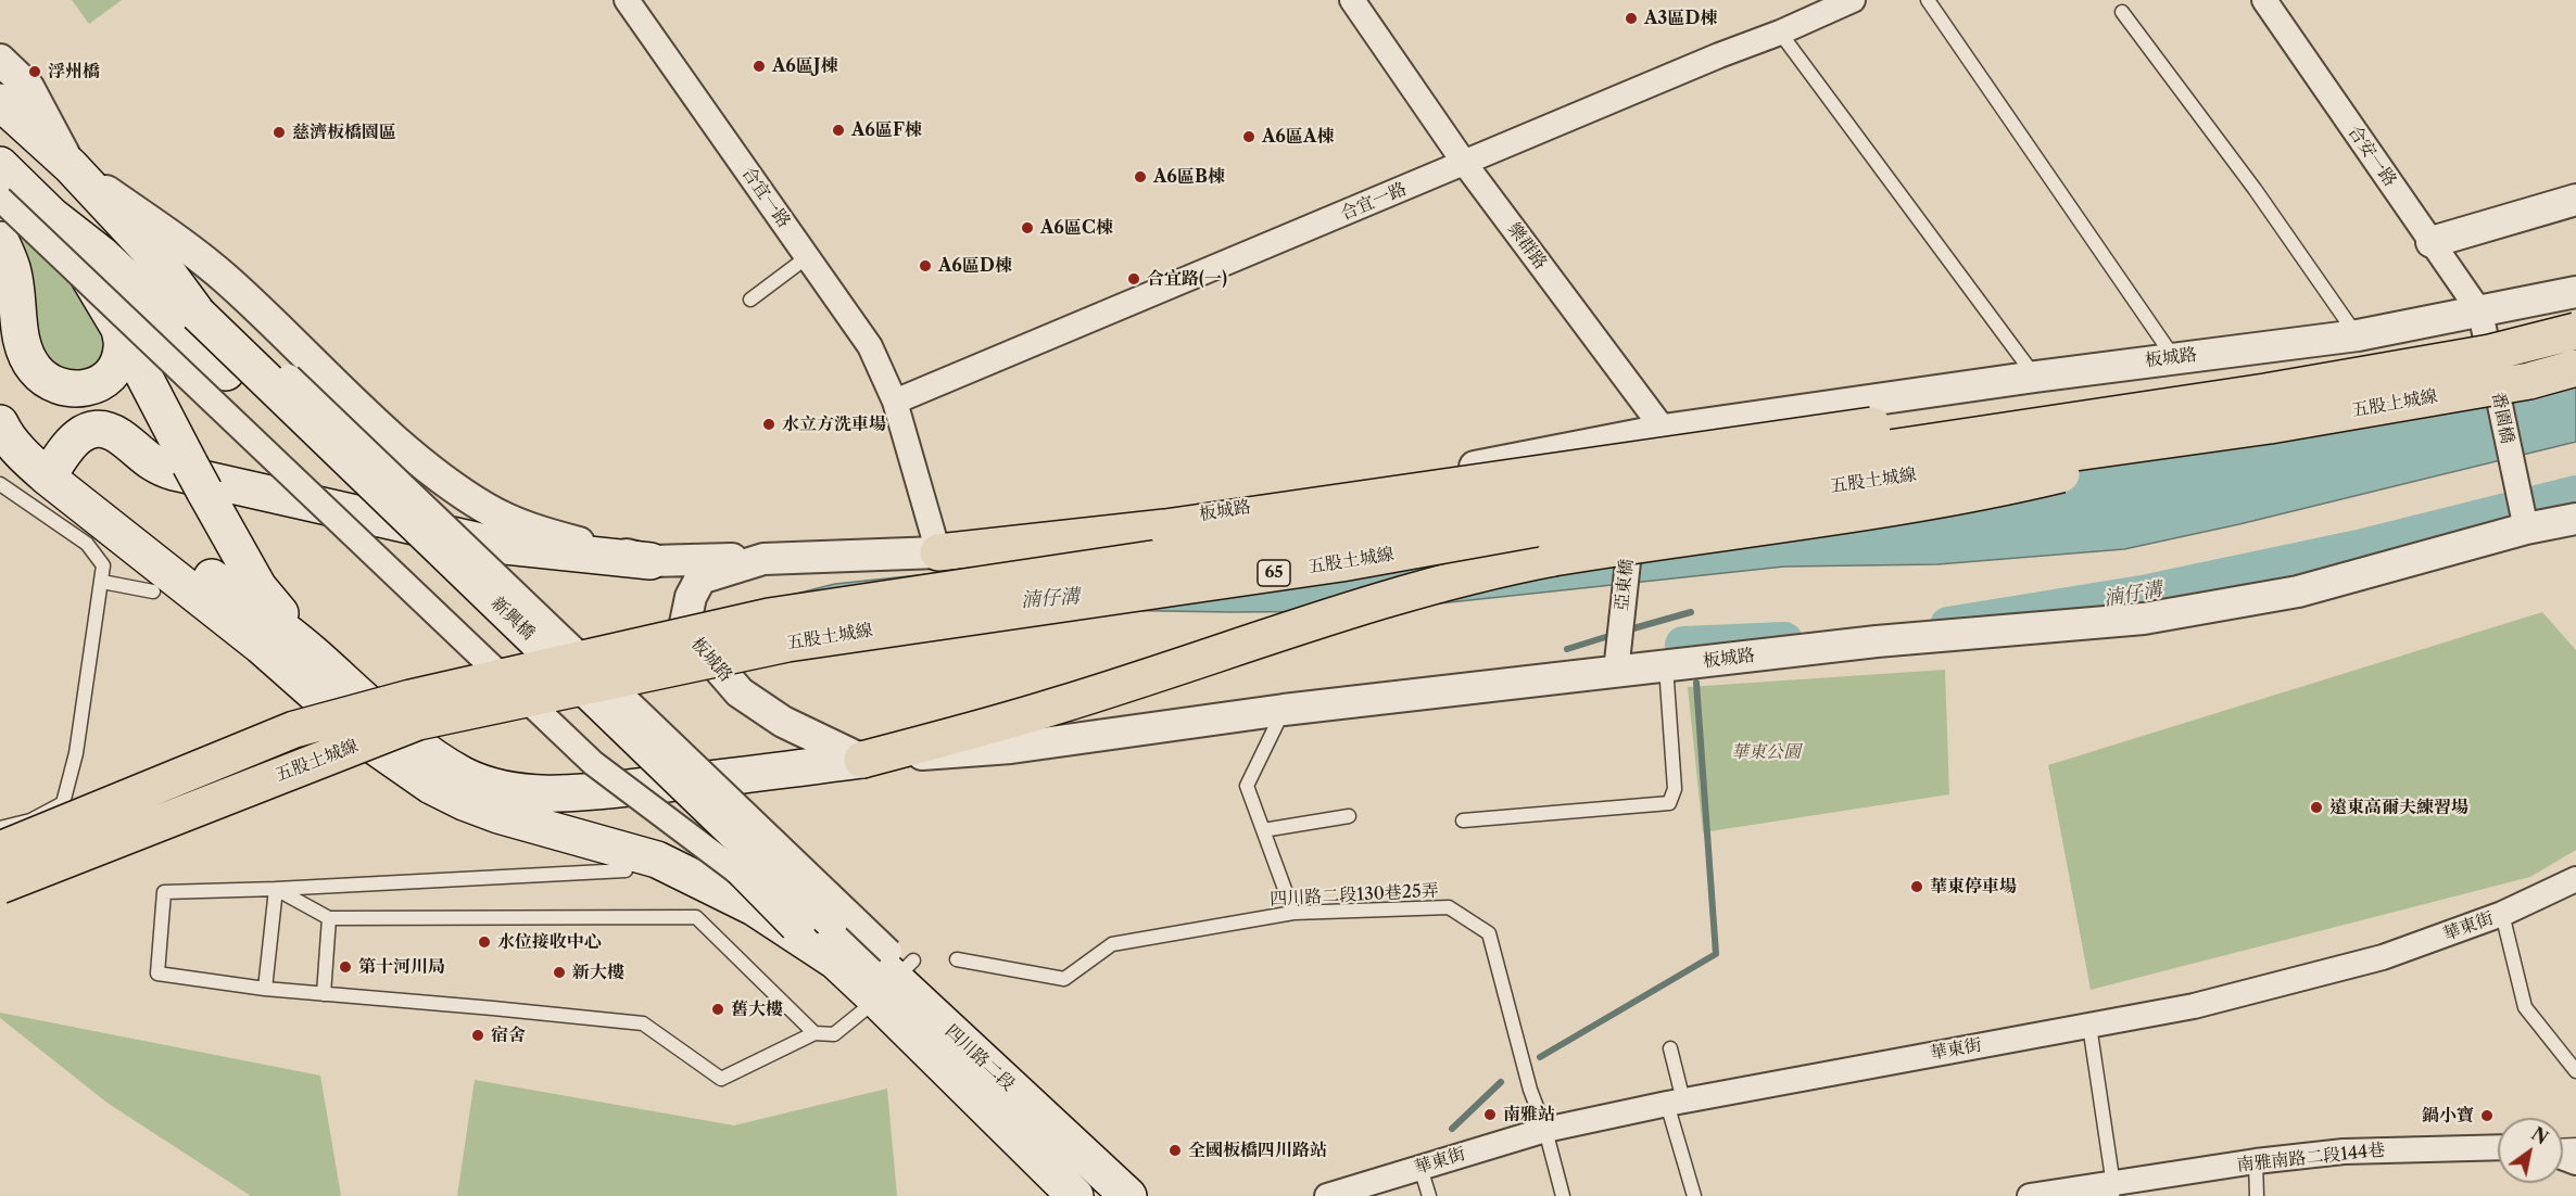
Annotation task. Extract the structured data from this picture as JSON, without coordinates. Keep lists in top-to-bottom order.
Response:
{
  "streets": {
    "highway": ["五股土城線", "65"],
    "main road": ["新興橋", "四川路二段"],
    "street": [
      "合安一路",
      "合宜一路",
      "樂群路",
      "板城路",
      "番園橋",
      "亞東橋",
      "華東街",
      "南雅南路二段144巷"
    ],
    "lane": ["四川路二段130巷25弄"]
  },
  "crossings": [
    ["合安一路", "板城路"],
    ["合安一路", "五股土城線"],
    ["合安一路", "番園橋"],
    ["合宜一路", "樂群路"],
    ["合宜一路", "板城路"],
    ["樂群路", "板城路"],
    ["樂群路", "亞東橋"],
    ["板城路", "五股土城線"],
    ["板城路", "番園橋"],
    ["板城路", "亞東橋"],
    ["五股土城線", "番園橋"],
    ["新興橋", "四川路二段"],
    ["四川路二段130巷25弄", "華東街"]
  ],
  "water": ["湳仔溝"],
  "parks": ["華東公園"],
  "places": [
    "A3區D棟",
    "A6區J棟",
    "浮州橋",
    "A6區F棟",
    "慈濟板橋園區",
    "A6區A棟",
    "A6區B棟",
    "A6區C棟",
    "A6區D棟",
    "合宜路(一)",
    "水立方洗車場",
    "遠東高爾夫練習場",
    "華東停車場",
    "水位接收中心",
    "第十河川局",
    "新大樓",
    "舊大樓",
    "宿舍",
    "南雅站",
    "鍋小寶",
    "全國板橋四川路站"
  ],
  "north": "top right"
}
